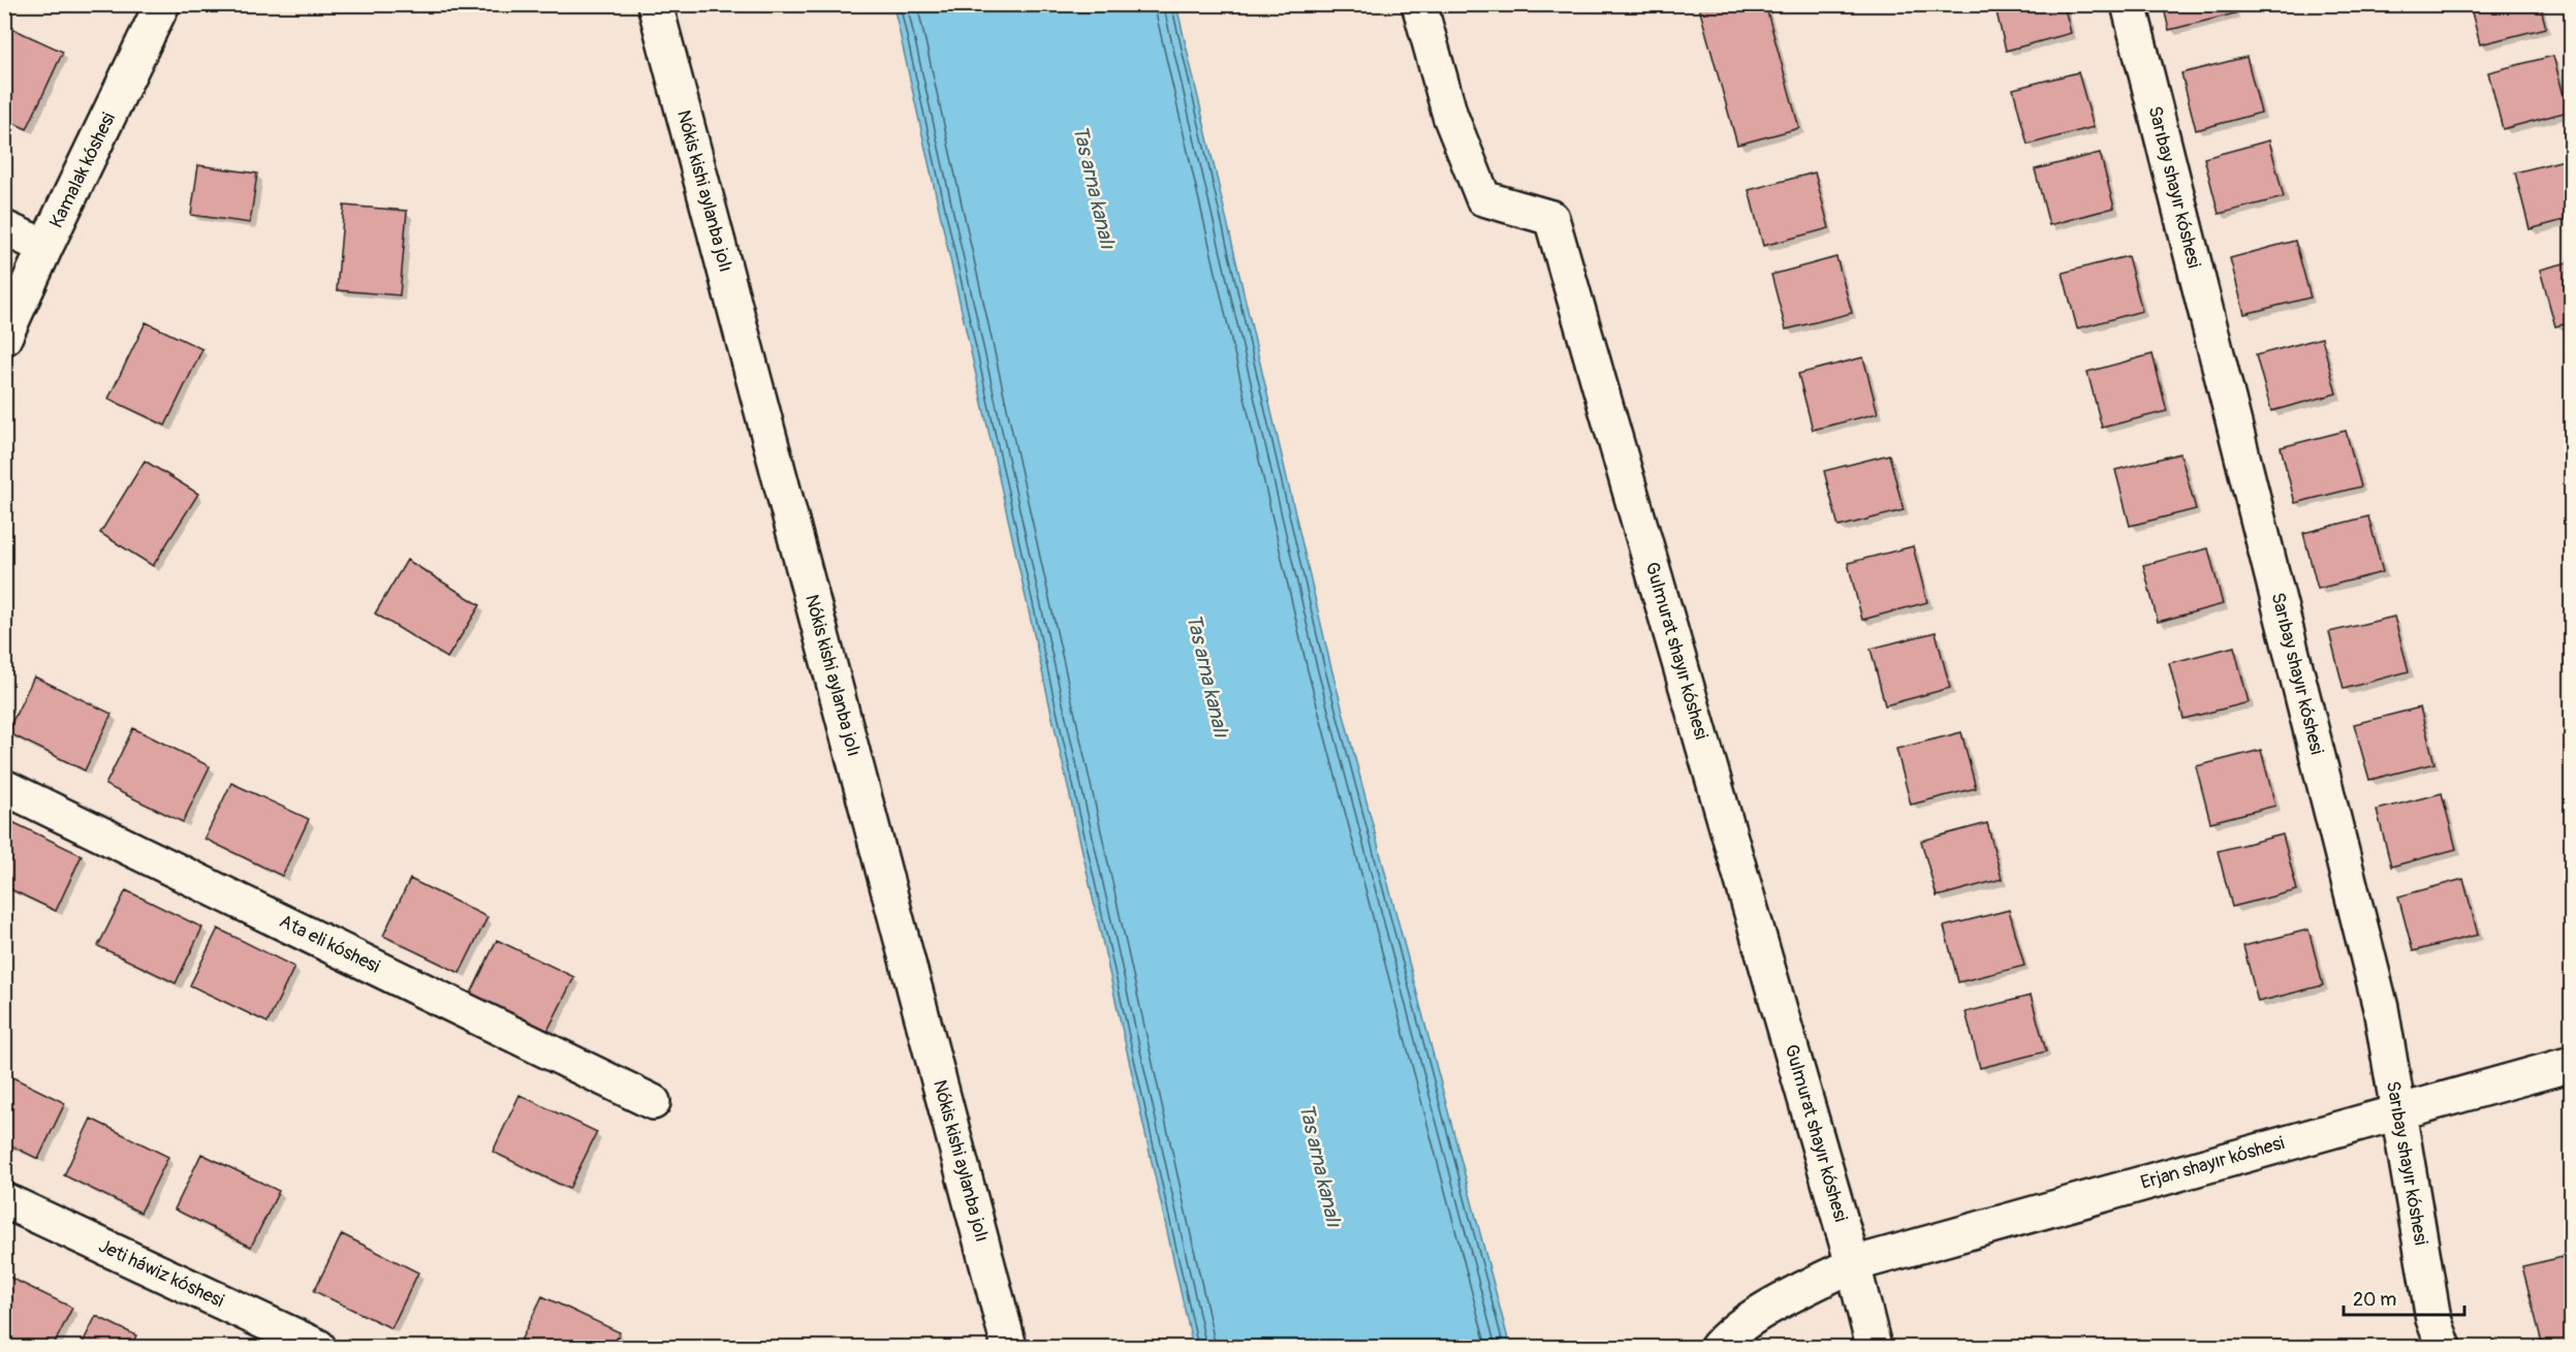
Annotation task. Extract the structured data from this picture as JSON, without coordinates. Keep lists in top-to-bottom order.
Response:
{
  "streets": {
    "street": [
      "Kamalak kóshesi",
      "Sarıbay shayır kóshesi",
      "Nókis kishi aylanba jolı",
      "Gulmurat shayır kóshesi",
      "Ata eli kóshesi",
      "Erjan shayır kóshesi",
      "Jeti háwiz kóshesi"
    ]
  },
  "crossings": [
    ["Sarıbay shayır kóshesi", "Erjan shayır kóshesi"],
    ["Gulmurat shayır kóshesi", "Erjan shayır kóshesi"]
  ],
  "water": ["Tas arna kanalı"],
  "scale_bar": "20 m"
}
